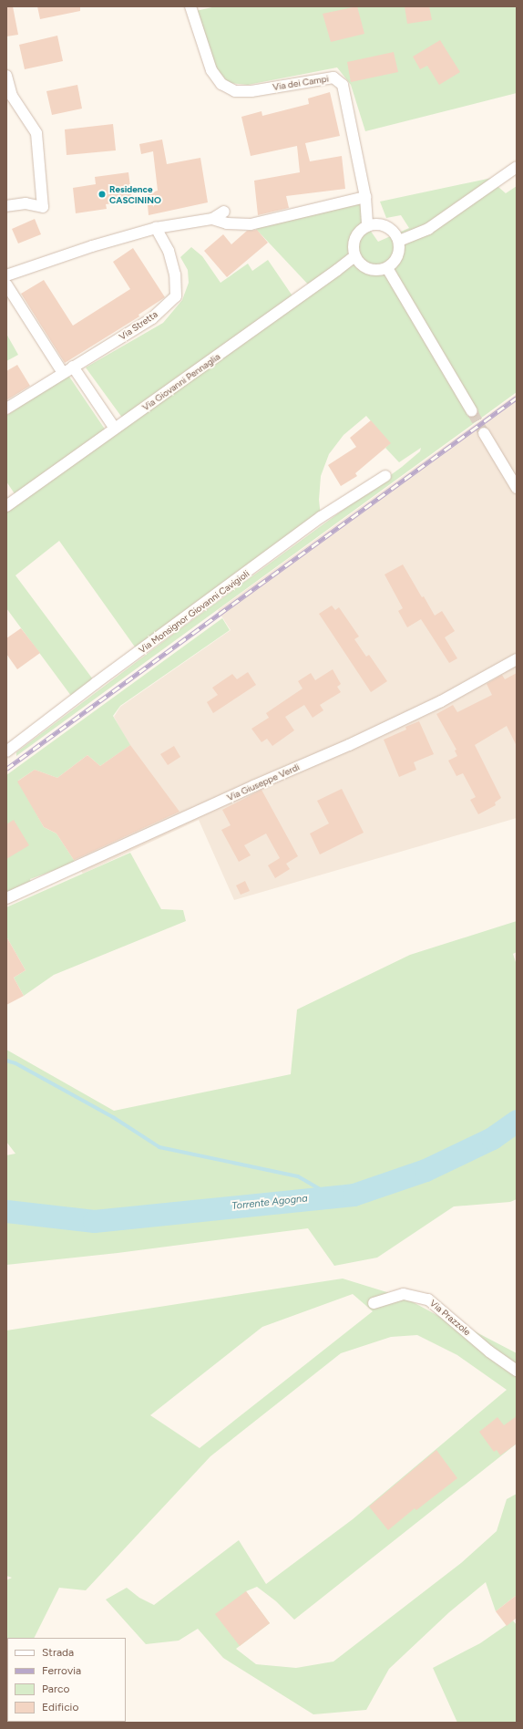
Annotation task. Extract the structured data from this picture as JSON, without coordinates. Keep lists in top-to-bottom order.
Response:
{
  "streets": {
    "street": [
      "Via dei Campi",
      "Via Stretta",
      "Via Giovanni Pennaglia",
      "Via Monsignor Giovanni Cavigioli",
      "Via Giuseppe Verdi",
      "Via Prazzole"
    ]
  },
  "crossings": [
    ["Via dei Campi", "Via Giovanni Pennaglia"]
  ],
  "water": ["Torrente Agogna"],
  "places": ["Residence CASCININO"],
  "legend": [
    "Strada",
    "Ferrovia",
    "Parco",
    "Edificio"
  ]
}
